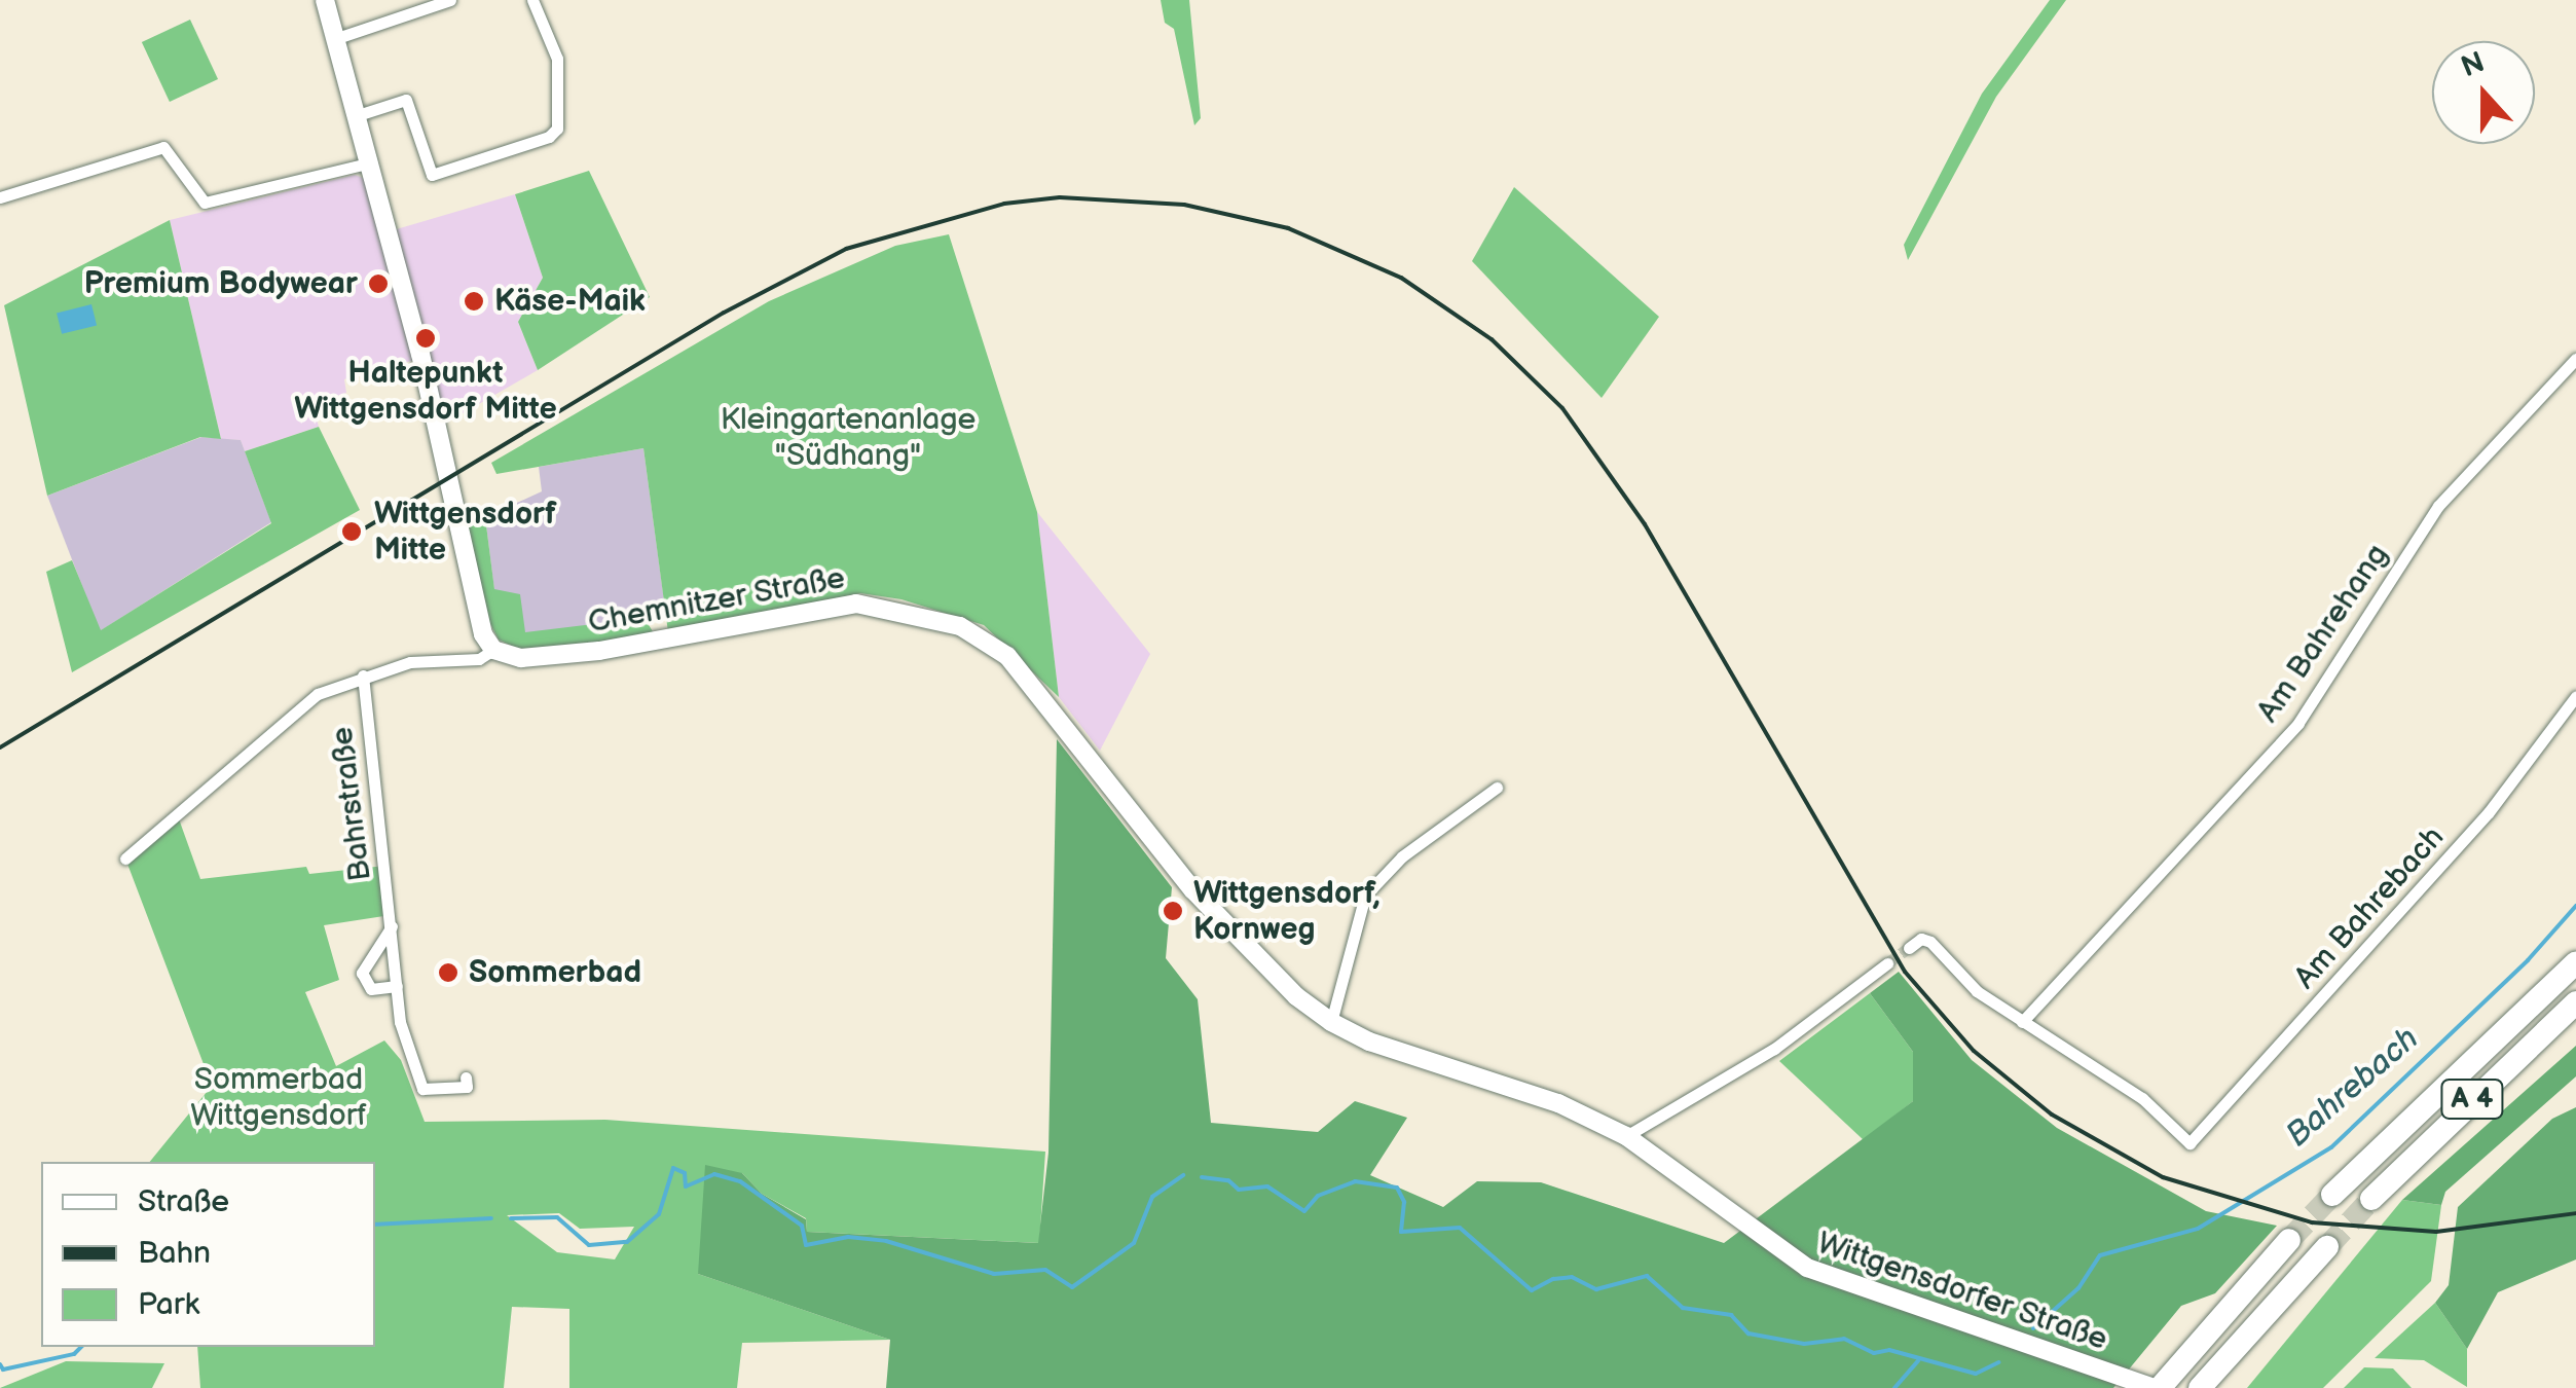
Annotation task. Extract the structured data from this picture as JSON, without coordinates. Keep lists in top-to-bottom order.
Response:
{
  "streets": {
    "highway": ["A 4"],
    "street": [
      "Chemnitzer Straße",
      "Am Bahrehang",
      "Bahrstraße",
      "Am Bahrebach",
      "Wittgensdorfer Straße"
    ]
  },
  "crossings": [
    ["Chemnitzer Straße", "Wittgensdorfer Straße"],
    ["Am Bahrehang", "Am Bahrebach"]
  ],
  "water": ["Bahrebach"],
  "parks": ["Kleingartenanlage \"Südhang\"", "Sommerbad Wittgensdorf"],
  "places": [
    "Premium Bodywear",
    "Käse-Maik",
    "Haltepunkt Wittgensdorf Mitte",
    "Wittgensdorf Mitte",
    "Wittgensdorf, Kornweg",
    "Sommerbad"
  ],
  "legend": ["Straße", "Bahn", "Park"],
  "north": "top"
}
